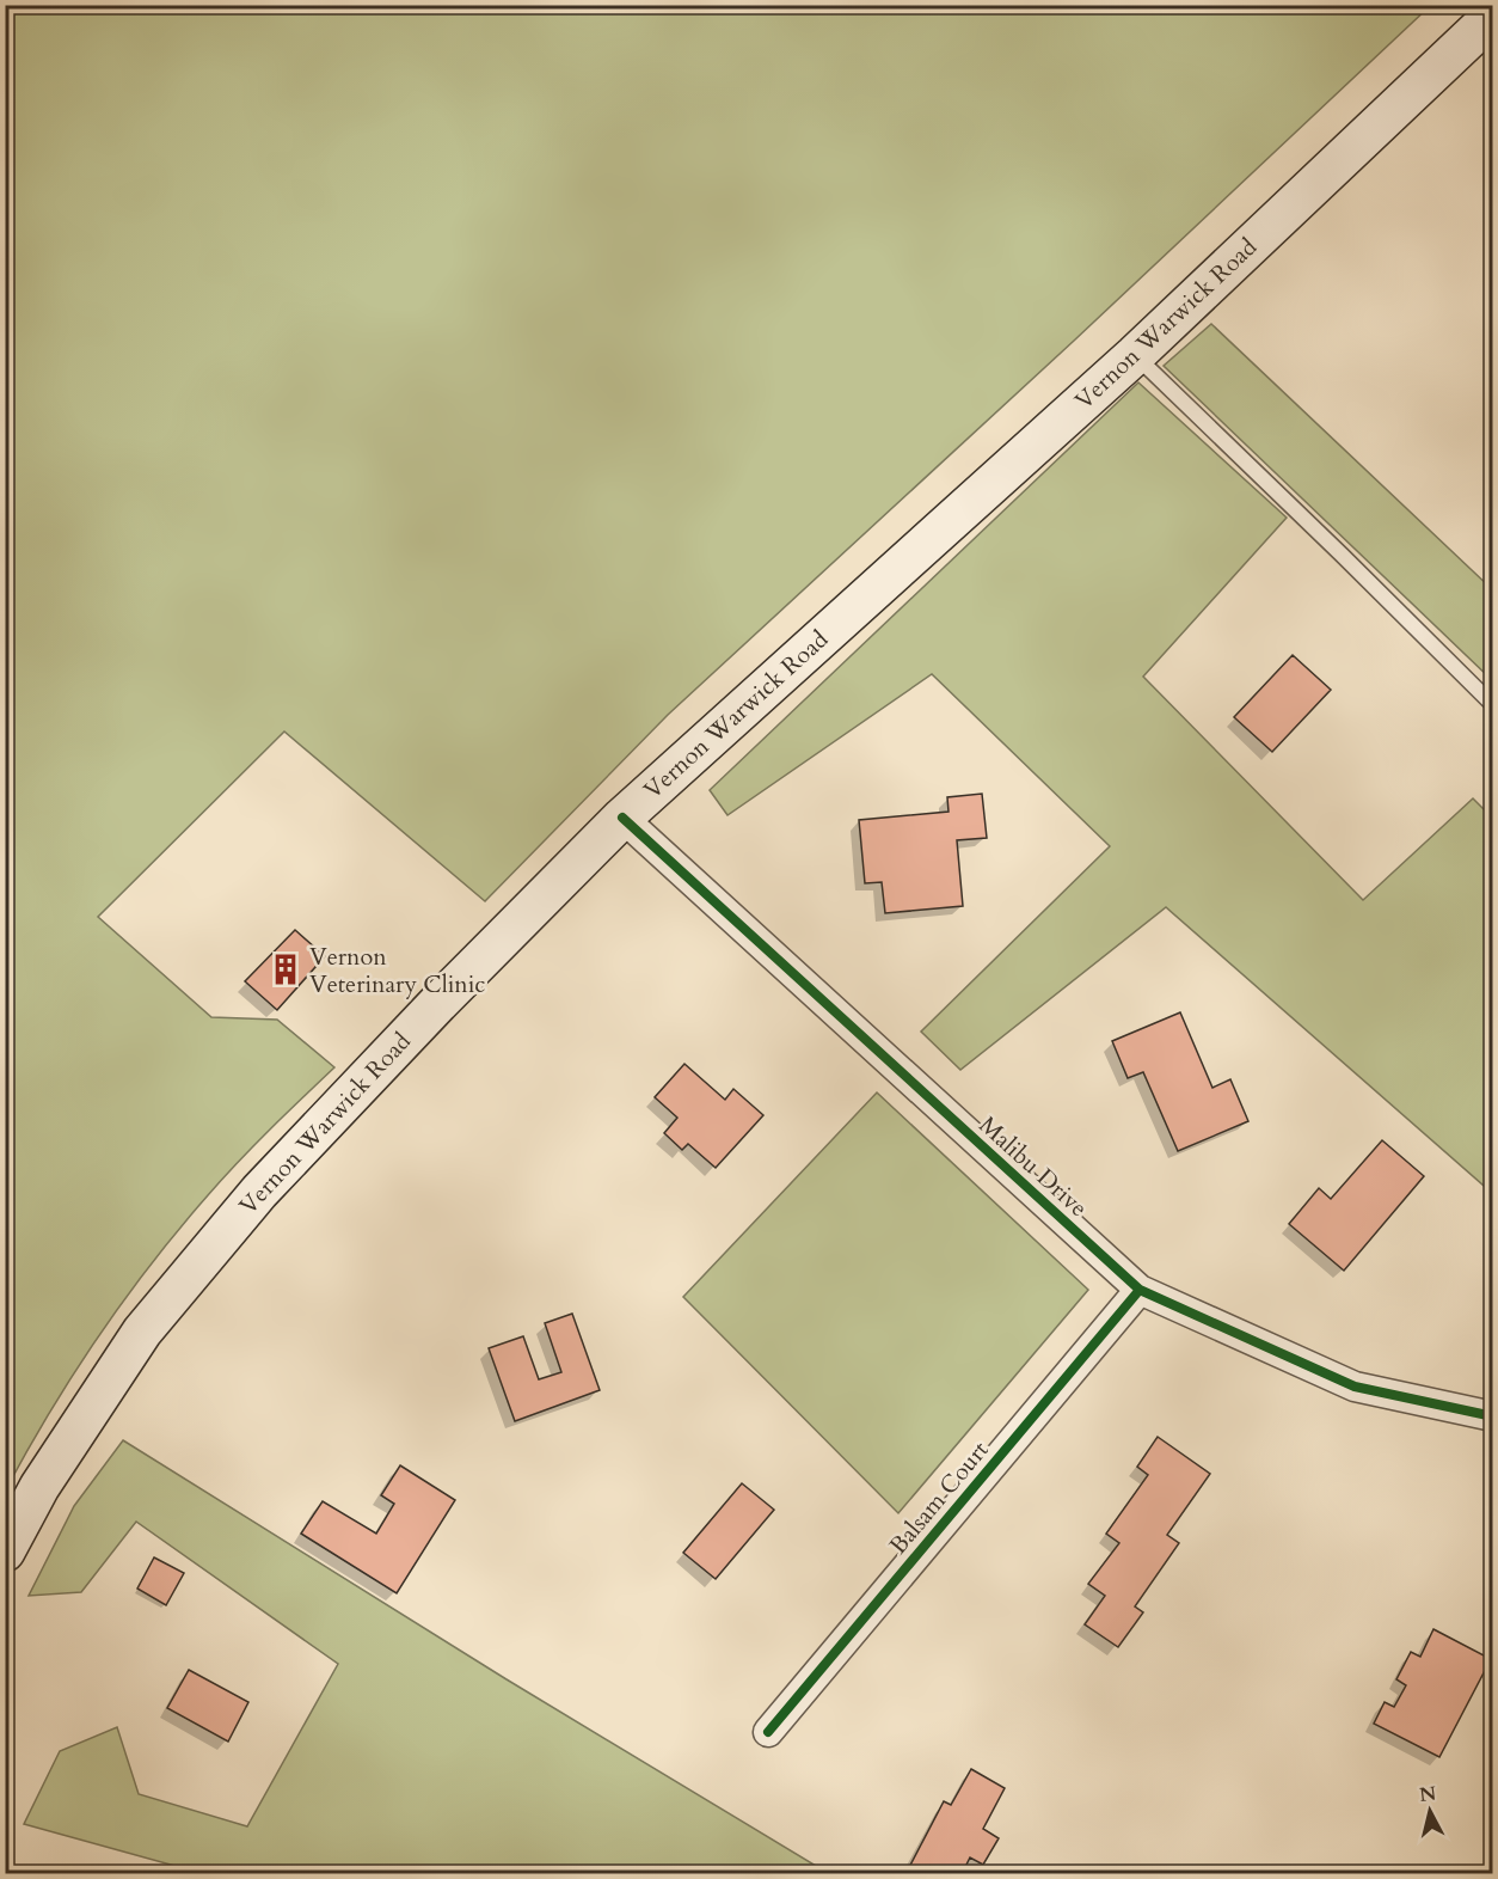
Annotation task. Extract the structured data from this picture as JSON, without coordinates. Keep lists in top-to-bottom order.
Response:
{
  "streets": {
    "main road": ["Vernon Warwick Road"],
    "street": ["Malibu Drive", "Balsam Court"]
  },
  "crossings": [
    ["Vernon Warwick Road", "Malibu Drive"],
    ["Malibu Drive", "Balsam Court"]
  ],
  "places": {
    "building": ["Vernon Veterinary Clinic"]
  },
  "north": "top"
}
